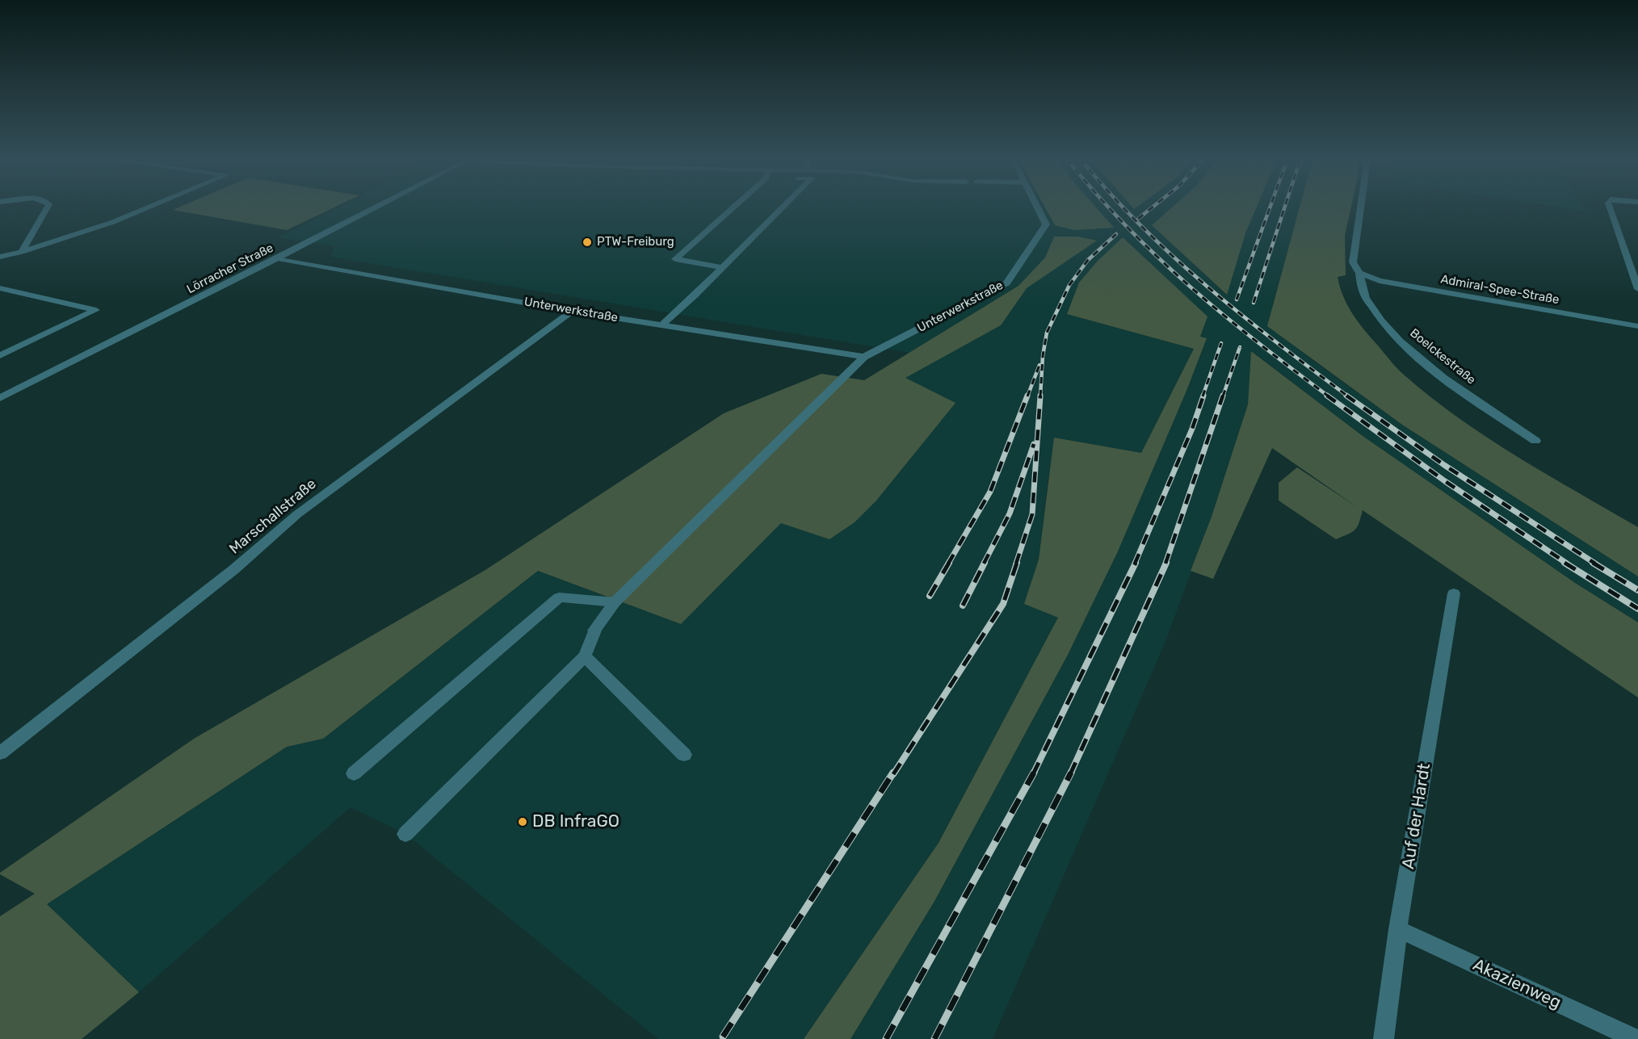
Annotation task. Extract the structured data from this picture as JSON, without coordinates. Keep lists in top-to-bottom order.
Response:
{
  "streets": {
    "street": [
      "Lörracher Straße",
      "Admiral-Spee-Straße",
      "Unterwerkstraße",
      "Boelckestraße",
      "Marschallstraße",
      "Auf der Hardt",
      "Akazienweg"
    ]
  },
  "crossings": [
    ["Lörracher Straße", "Unterwerkstraße"],
    ["Admiral-Spee-Straße", "Boelckestraße"],
    ["Unterwerkstraße", "Marschallstraße"],
    ["Auf der Hardt", "Akazienweg"]
  ],
  "places": ["PTW-Freiburg", "DB InfraGO"]
}
